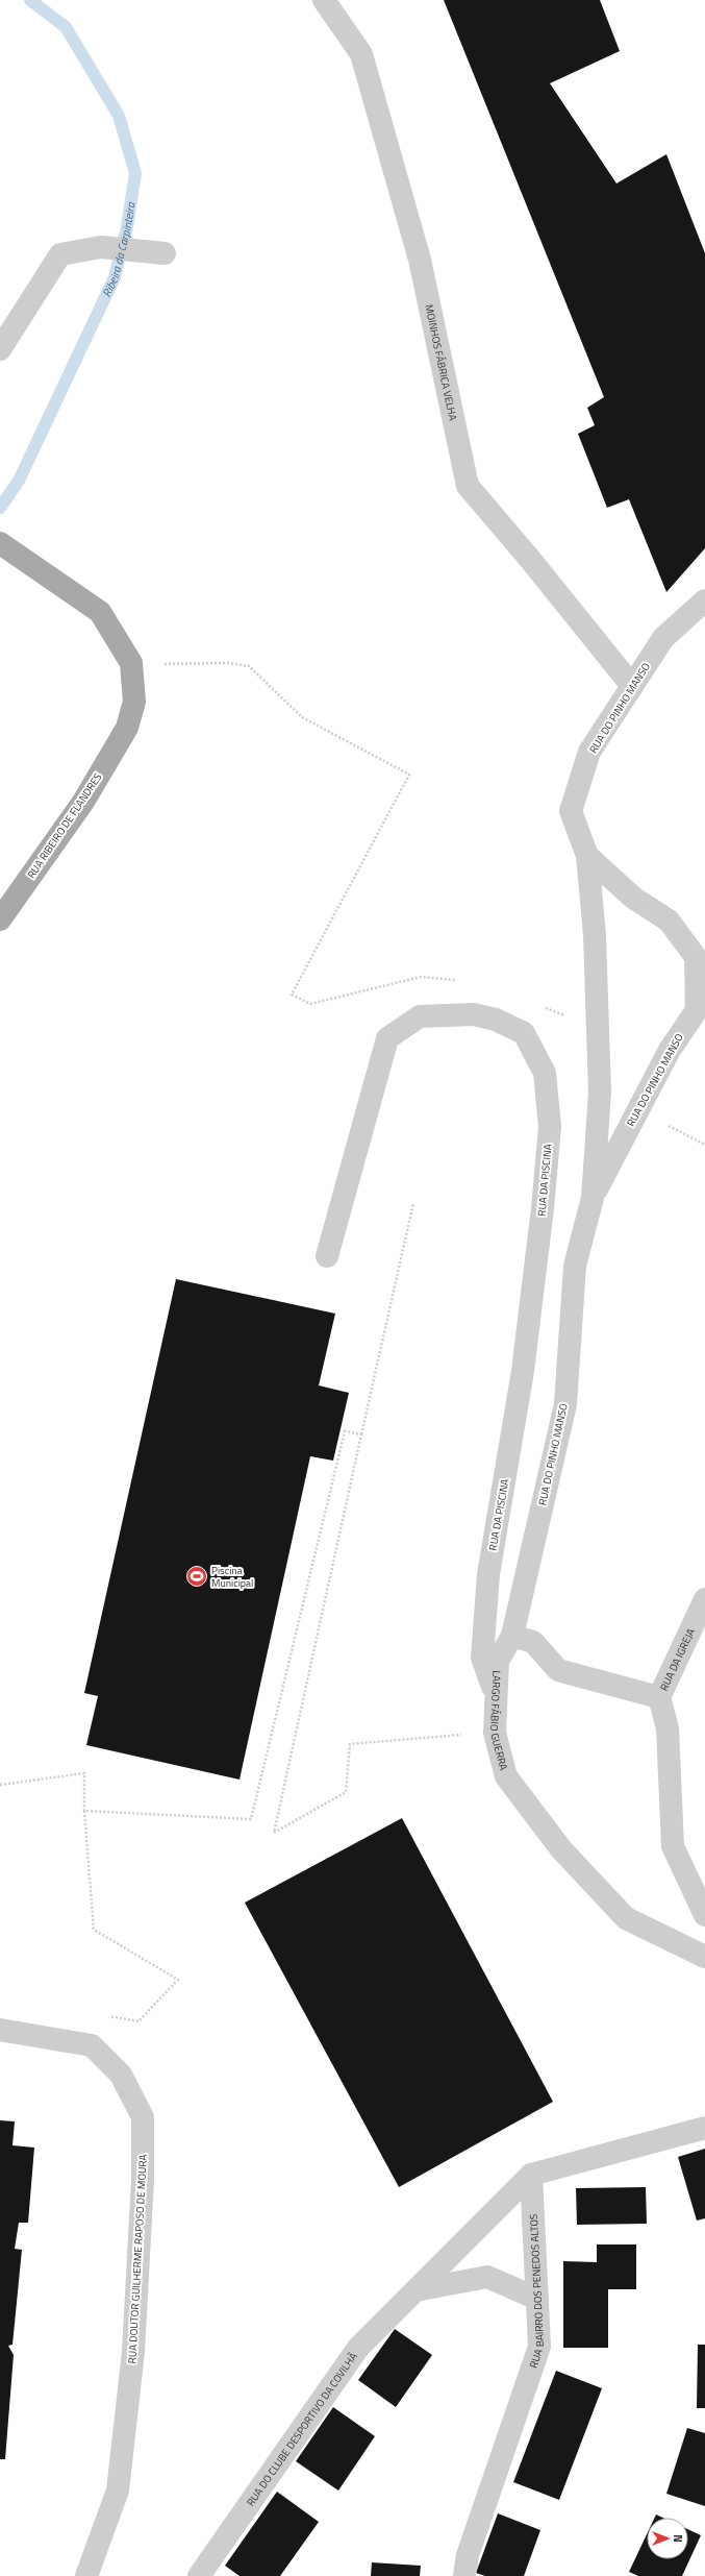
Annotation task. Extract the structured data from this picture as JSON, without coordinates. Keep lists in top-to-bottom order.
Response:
{
  "streets": {
    "main road": ["RUA RIBEIRO DE FLANDRES"],
    "street": [
      "MOINHOS FÁBRICA VELHA",
      "RUA DO PINHO MANSO",
      "RUA DA PISCINA",
      "RUA DA IGREJA",
      "LARGO FÁBIO GUERRA",
      "RUA DOUTOR GUILHERME RAPOSO DE MOURA",
      "RUA BAIRRO DOS PENEDOS ALTOS",
      "RUA DO CLUBE DESPORTIVO DA COVILHÃ"
    ]
  },
  "crossings": [
    ["MOINHOS FÁBRICA VELHA", "RUA DO PINHO MANSO"],
    ["RUA DO PINHO MANSO", "LARGO FÁBIO GUERRA"],
    ["RUA DA PISCINA", "LARGO FÁBIO GUERRA"],
    ["RUA BAIRRO DOS PENEDOS ALTOS", "RUA DO CLUBE DESPORTIVO DA COVILHÃ"]
  ],
  "water": ["Ribeira da Carpinteira"],
  "places": {
    "sports": ["Piscina Municipal"]
  },
  "north": "right"
}
